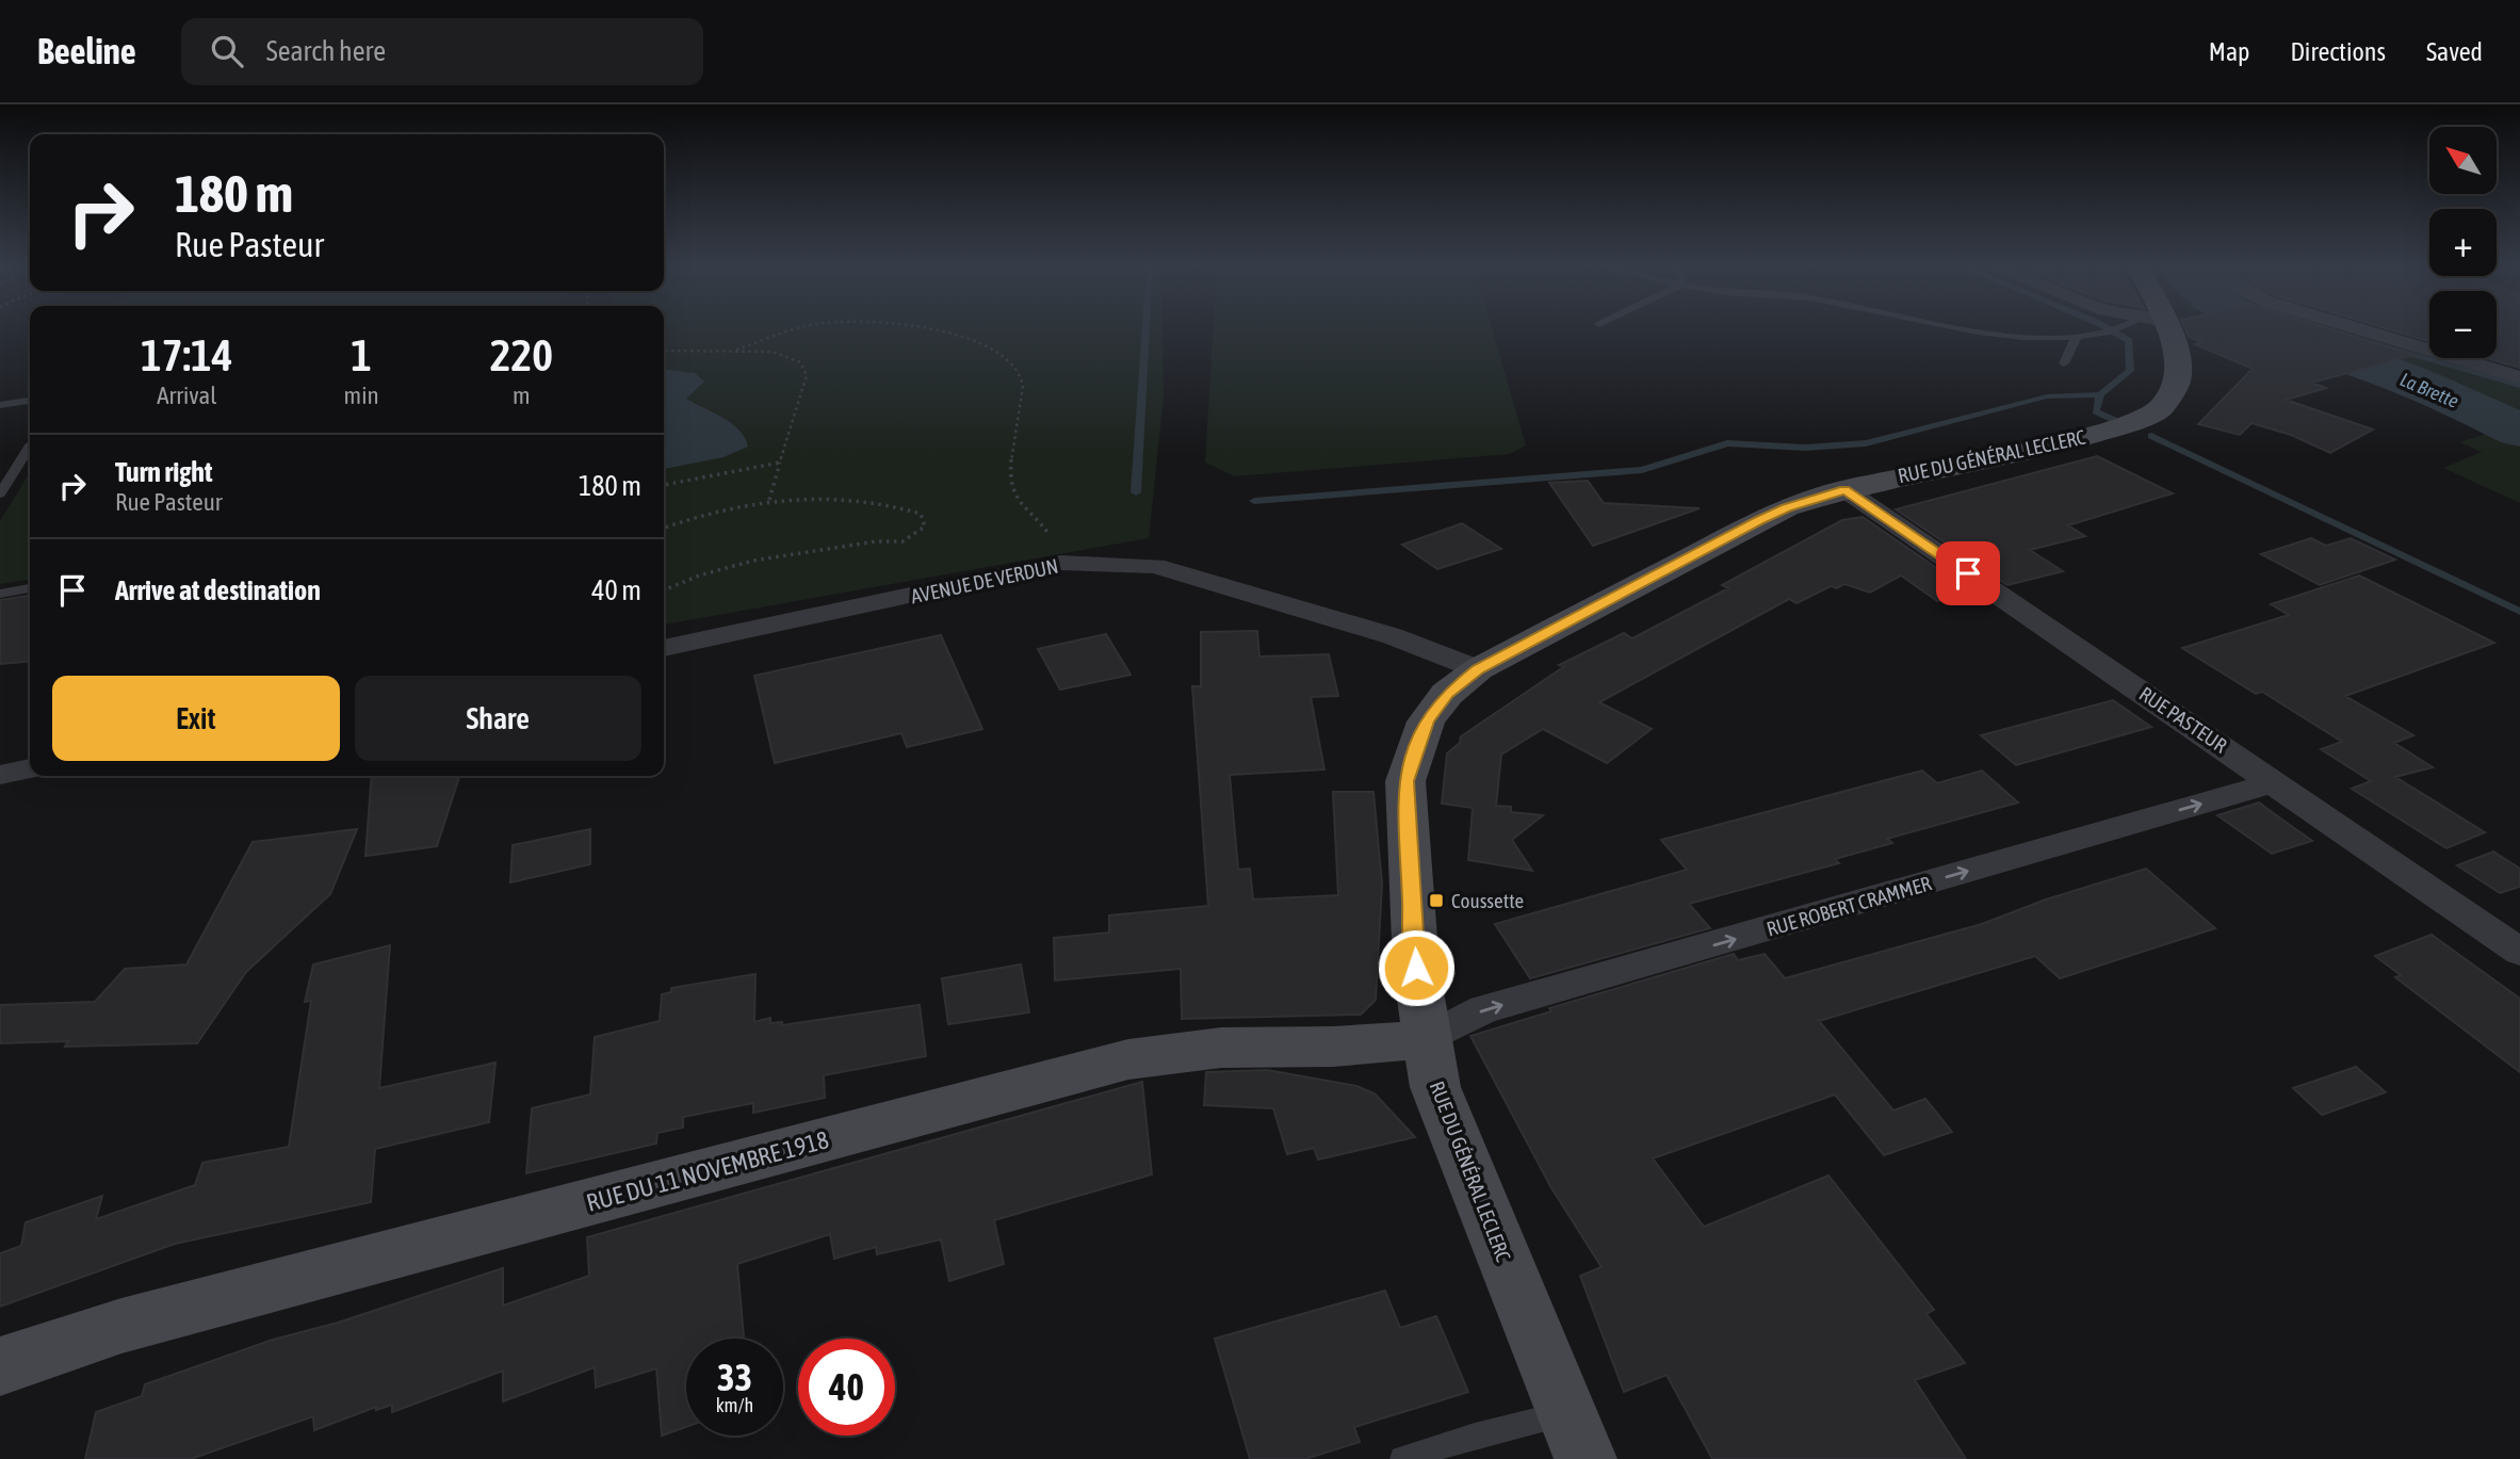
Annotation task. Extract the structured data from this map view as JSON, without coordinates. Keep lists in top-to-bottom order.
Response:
{
  "streets": {
    "street": [
      "RUE DU GÉNÉRAL LECLERC",
      "AVENUE DE VERDUN",
      "RUE PASTEUR",
      "RUE ROBERT CRAMMER",
      "RUE DU 11 NOVEMBRE 1918"
    ]
  },
  "crossings": [
    ["RUE DU GÉNÉRAL LECLERC", "AVENUE DE VERDUN"],
    ["RUE DU GÉNÉRAL LECLERC", "RUE PASTEUR"],
    ["RUE DU GÉNÉRAL LECLERC", "RUE ROBERT CRAMMER"],
    ["RUE DU GÉNÉRAL LECLERC", "RUE DU 11 NOVEMBRE 1918"],
    ["RUE PASTEUR", "RUE ROBERT CRAMMER"],
    ["RUE ROBERT CRAMMER", "RUE DU 11 NOVEMBRE 1918"]
  ],
  "one_way": ["RUE ROBERT CRAMMER"],
  "water": ["La Brette"],
  "places": {
    "transit": ["Coussette"]
  },
  "north": "top left",
  "page": {
    "header": "Beeline",
    "search": "Search here",
    "nav": ["Map", "Directions", "Saved"],
    "map_buttons": ["+", "−"],
    "turn": ["180 m", "Rue Pasteur"],
    "eta": [
      "17:14",
      "Arrival",
      "1",
      "min",
      "220",
      "m"
    ],
    "list": [
      {
        "name": "Turn right",
        "note": "Rue Pasteur",
        "value": "180 m"
      },
      {
        "name": "Arrive at destination",
        "value": "40 m"
      }
    ],
    "buttons": ["Exit", "Share"],
    "speed": "33 km/h",
    "limit": "40"
  }
}
